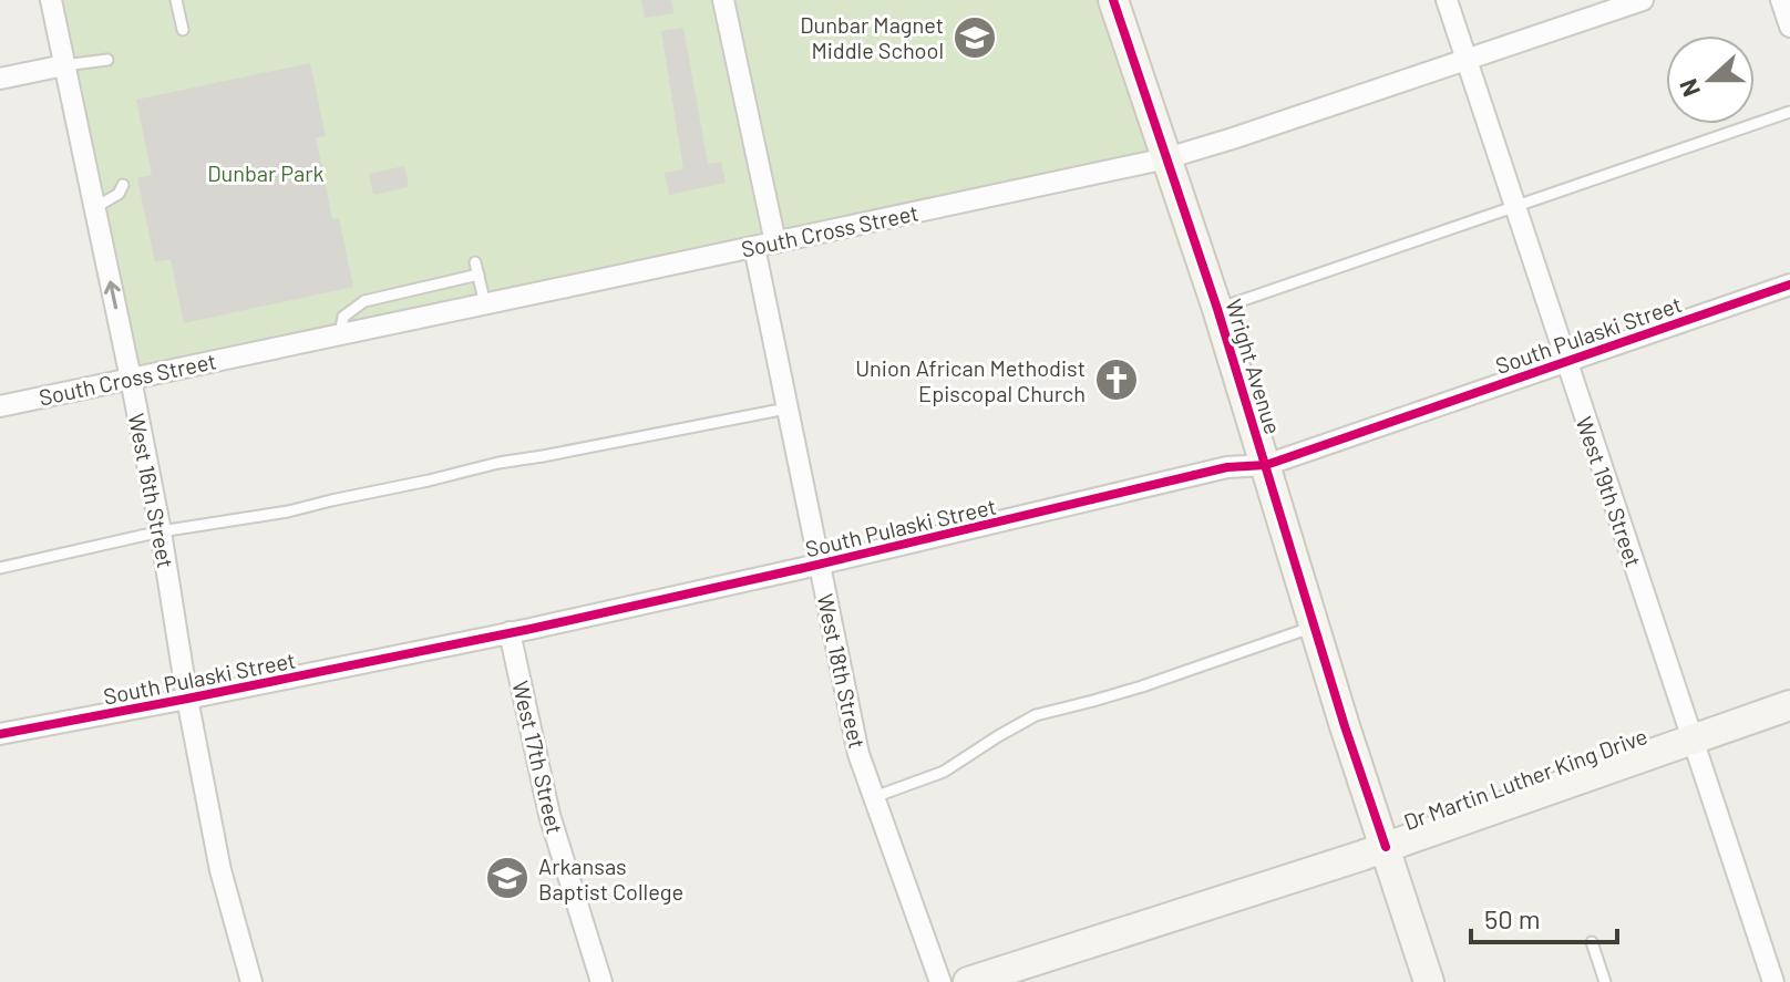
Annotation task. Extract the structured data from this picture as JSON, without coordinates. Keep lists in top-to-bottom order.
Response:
{
  "streets": {
    "main road": ["Wright Avenue", "Dr Martin Luther King Drive"],
    "street": [
      "South Cross Street",
      "South Pulaski Street",
      "West 16th Street",
      "West 19th Street",
      "West 18th Street",
      "West 17th Street"
    ]
  },
  "crossings": [
    ["South Cross Street", "Wright Avenue"],
    ["South Cross Street", "West 16th Street"],
    ["South Cross Street", "West 19th Street"],
    ["South Cross Street", "West 18th Street"],
    ["South Pulaski Street", "Wright Avenue"],
    ["South Pulaski Street", "West 16th Street"],
    ["South Pulaski Street", "West 19th Street"],
    ["South Pulaski Street", "West 18th Street"],
    ["South Pulaski Street", "West 17th Street"],
    ["Wright Avenue", "Dr Martin Luther King Drive"],
    ["West 19th Street", "Dr Martin Luther King Drive"]
  ],
  "parks": ["Dunbar Park"],
  "places": {
    "school or university": ["Dunbar Magnet Middle School", "Arkansas Baptist College"],
    "church": ["Union African Methodist Episcopal Church"]
  },
  "scale_bar": "50 m",
  "north": "left"
}
